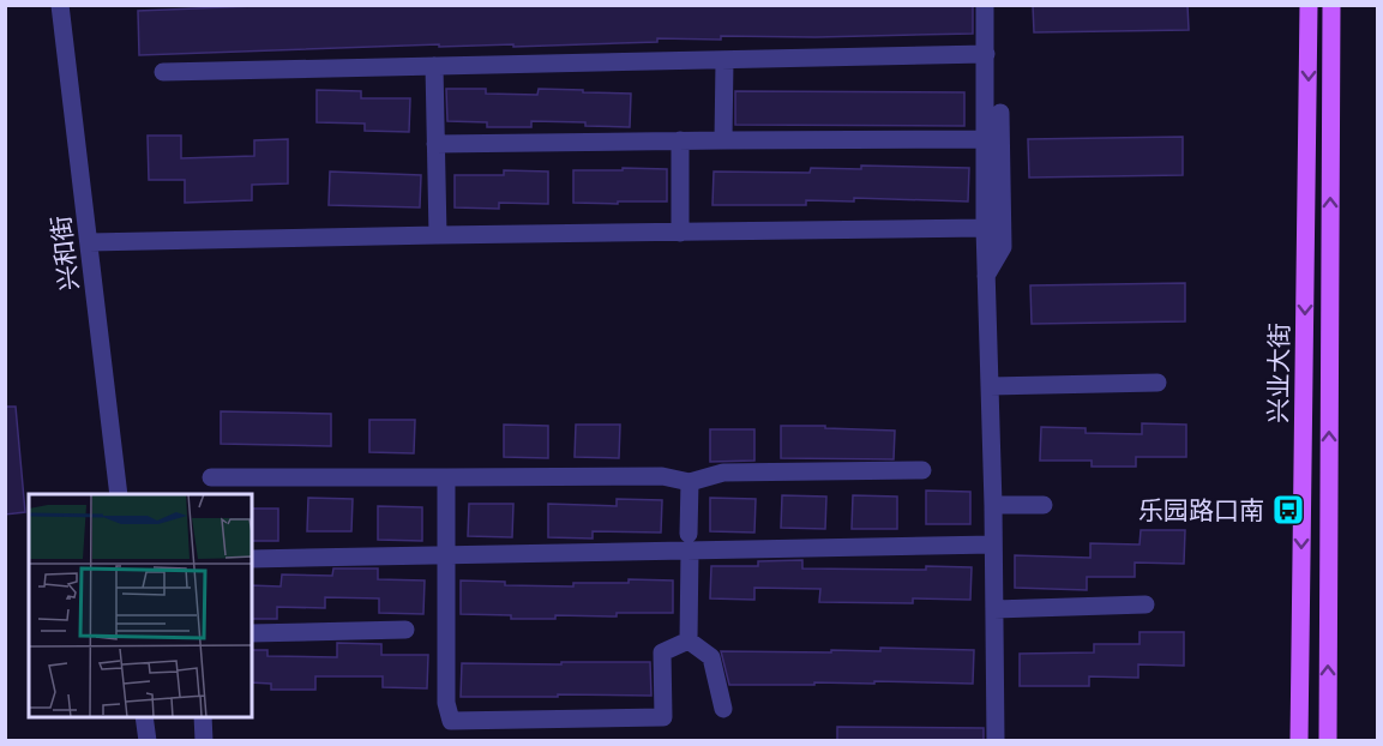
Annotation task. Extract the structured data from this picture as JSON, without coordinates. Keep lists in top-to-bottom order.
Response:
{
  "streets": {
    "main road": ["兴业大街"],
    "street": ["兴和街"]
  },
  "places": {
    "bus stop": ["乐园路口南"]
  }
}
